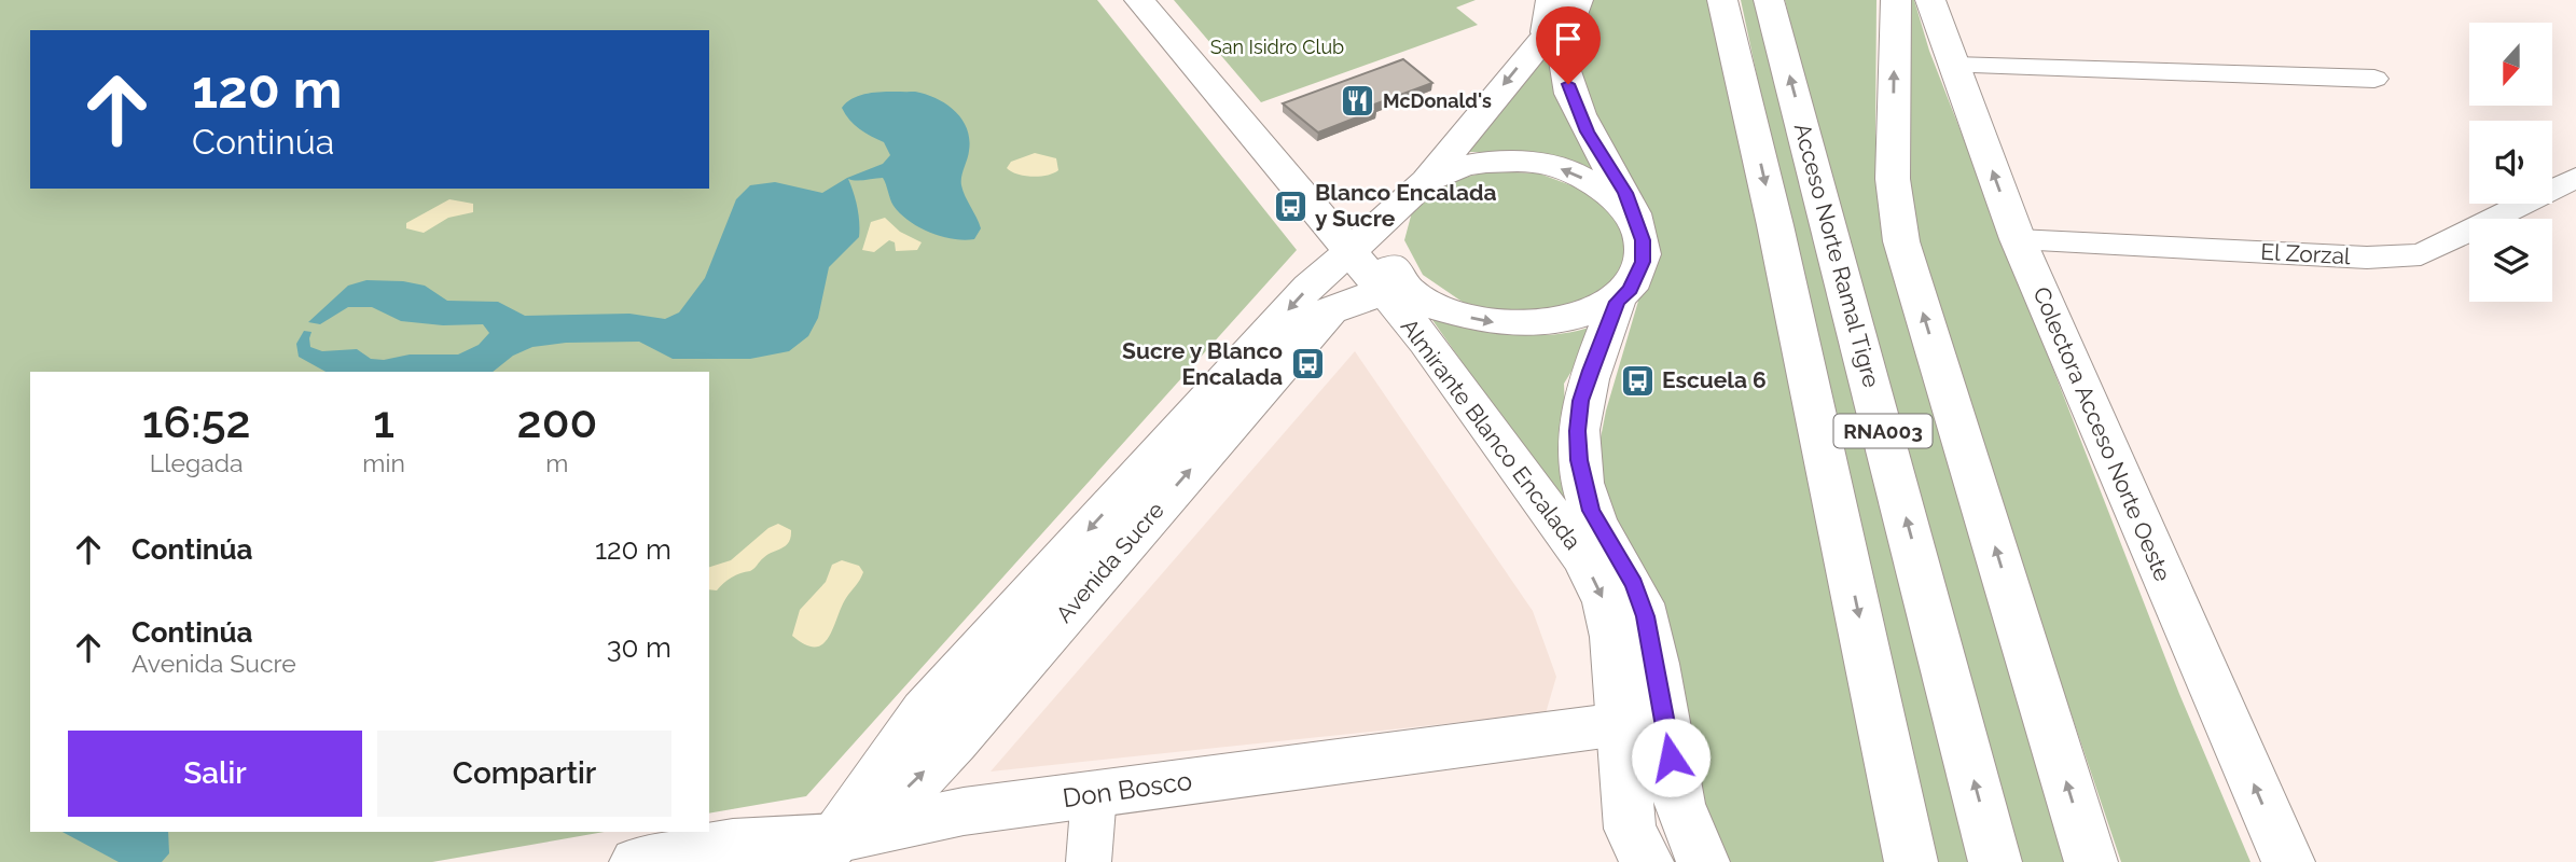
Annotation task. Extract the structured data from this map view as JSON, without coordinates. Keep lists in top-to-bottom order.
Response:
{
  "streets": {
    "main road": [
      "Acceso Norte Ramal Tigre",
      "RNA003",
      "Almirante Blanco Encalada",
      "Colectora Acceso Norte Oeste",
      "Avenida Sucre",
      "Don Bosco"
    ],
    "street": ["El Zorzal"]
  },
  "crossings": [
    ["El Zorzal", "Colectora Acceso Norte Oeste"],
    ["Almirante Blanco Encalada", "Avenida Sucre"],
    ["Almirante Blanco Encalada", "Don Bosco"],
    ["Avenida Sucre", "Don Bosco"]
  ],
  "parks": ["San Isidro Club"],
  "places": {
    "restaurant": ["McDonald's"],
    "bus stop": ["Blanco Encalada y Sucre", "Sucre y Blanco Encalada", "Escuela 6"]
  },
  "north": "bottom",
  "page": {
    "turn": ["120 m", "Continúa"],
    "eta": [
      "16:52",
      "Llegada",
      "1",
      "min",
      "200",
      "m"
    ],
    "list": [
      {
        "name": "Continúa",
        "value": "120 m"
      },
      {
        "name": "Continúa",
        "note": "Avenida Sucre",
        "value": "30 m"
      }
    ],
    "buttons": ["Salir", "Compartir"]
  }
}
